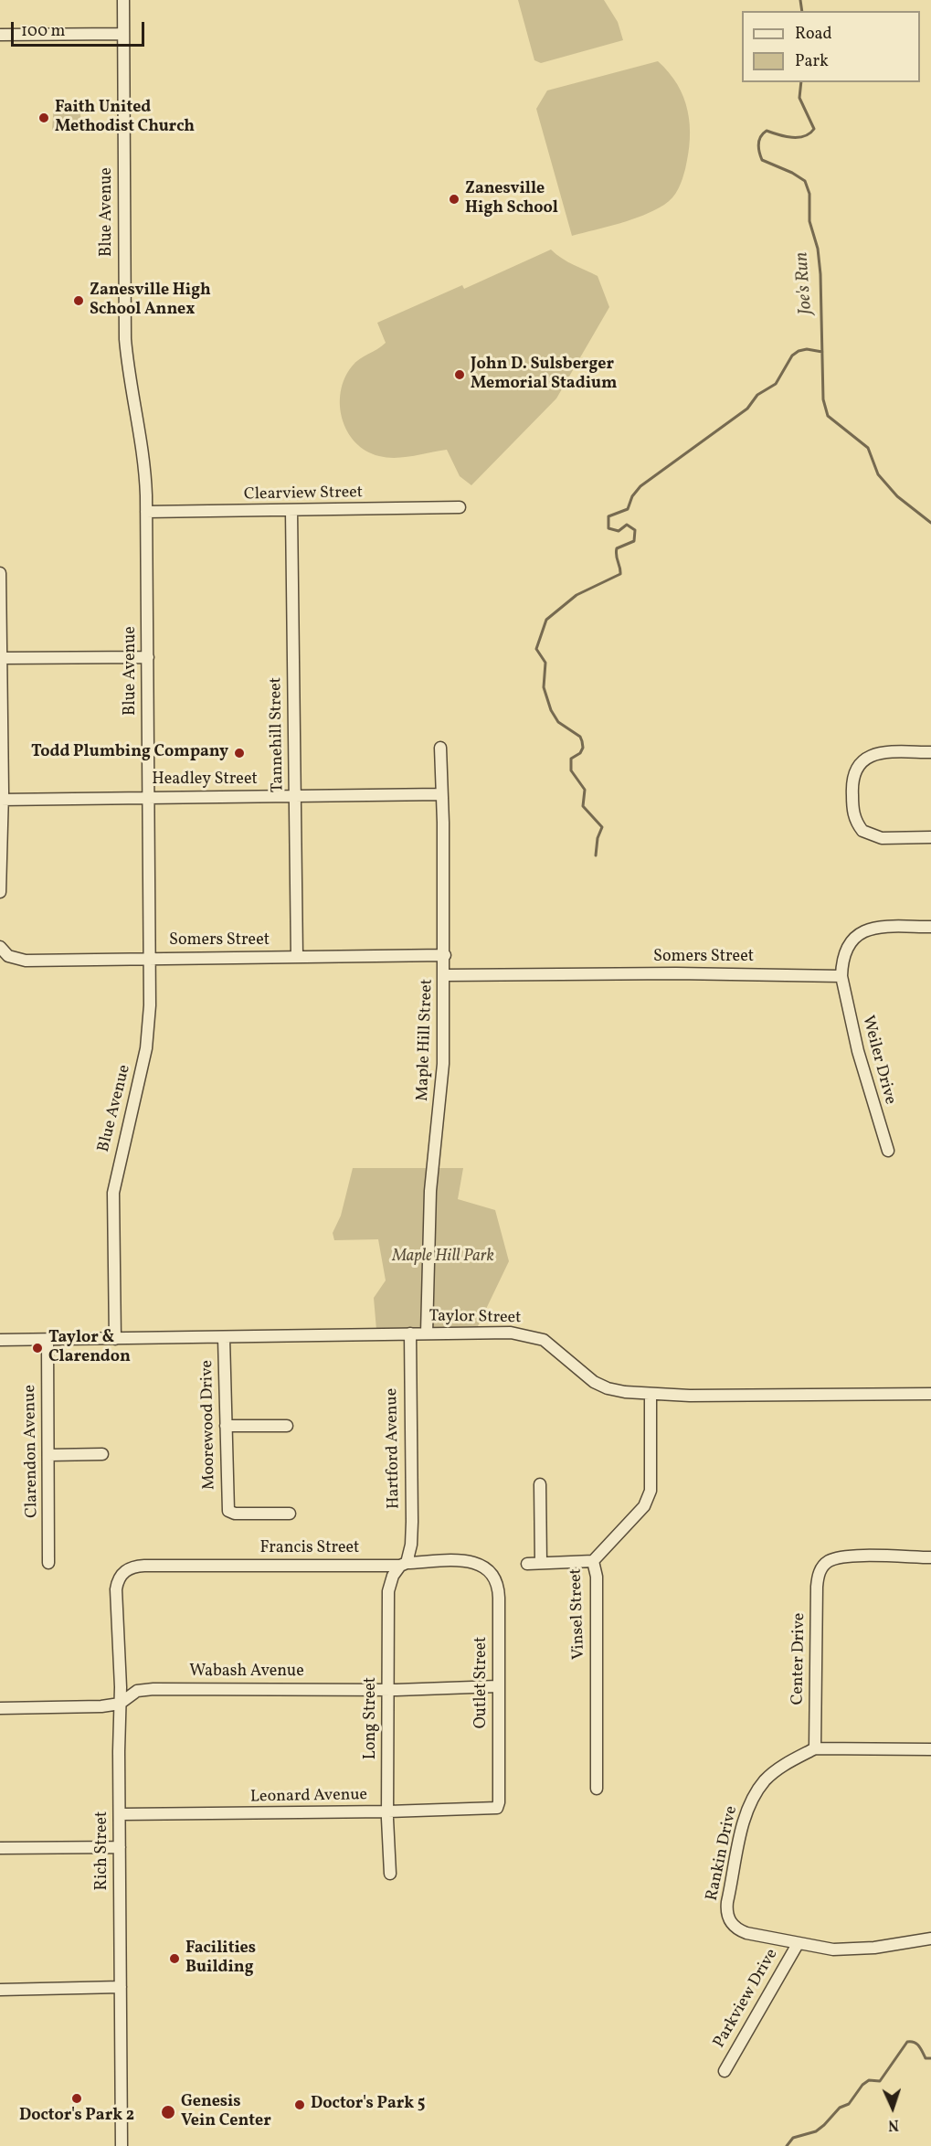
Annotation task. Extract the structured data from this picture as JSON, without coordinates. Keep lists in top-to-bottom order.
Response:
{
  "streets": {
    "street": [
      "Blue Avenue",
      "Clearview Street",
      "Tannehill Street",
      "Headley Street",
      "Somers Street",
      "Maple Hill Street",
      "Weiler Drive",
      "Taylor Street",
      "Moorewood Drive",
      "Hartford Avenue",
      "Clarendon Avenue",
      "Francis Street",
      "Vinsel Street",
      "Center Drive",
      "Wabash Avenue",
      "Outlet Street",
      "Long Street",
      "Leonard Avenue",
      "Rich Street",
      "Rankin Drive",
      "Parkview Drive"
    ]
  },
  "crossings": [
    ["Blue Avenue", "Clearview Street"],
    ["Blue Avenue", "Headley Street"],
    ["Blue Avenue", "Somers Street"],
    ["Blue Avenue", "Taylor Street"],
    ["Clearview Street", "Tannehill Street"],
    ["Tannehill Street", "Headley Street"],
    ["Tannehill Street", "Somers Street"],
    ["Headley Street", "Maple Hill Street"],
    ["Somers Street", "Maple Hill Street"],
    ["Somers Street", "Weiler Drive"],
    ["Maple Hill Street", "Taylor Street"],
    ["Taylor Street", "Moorewood Drive"],
    ["Taylor Street", "Hartford Avenue"],
    ["Taylor Street", "Clarendon Avenue"],
    ["Taylor Street", "Vinsel Street"],
    ["Hartford Avenue", "Francis Street"],
    ["Hartford Avenue", "Long Street"],
    ["Francis Street", "Outlet Street"],
    ["Francis Street", "Long Street"],
    ["Francis Street", "Rich Street"],
    ["Center Drive", "Rankin Drive"],
    ["Wabash Avenue", "Outlet Street"],
    ["Wabash Avenue", "Long Street"],
    ["Wabash Avenue", "Rich Street"],
    ["Outlet Street", "Leonard Avenue"],
    ["Long Street", "Leonard Avenue"],
    ["Leonard Avenue", "Rich Street"],
    ["Rankin Drive", "Parkview Drive"]
  ],
  "water": ["Joe's Run"],
  "parks": ["Maple Hill Park"],
  "places": [
    "Faith United Methodist Church",
    "Zanesville High School",
    "Zanesville High School Annex",
    "John D. Sulsberger Memorial Stadium",
    "Todd Plumbing Company",
    "Taylor & Clarendon",
    "Facilities Building",
    "Doctor's Park 2",
    "Doctor's Park 5",
    "Genesis Vein Center"
  ],
  "legend": ["Road", "Park"],
  "scale_bar": "100 m",
  "north": "bottom"
}
